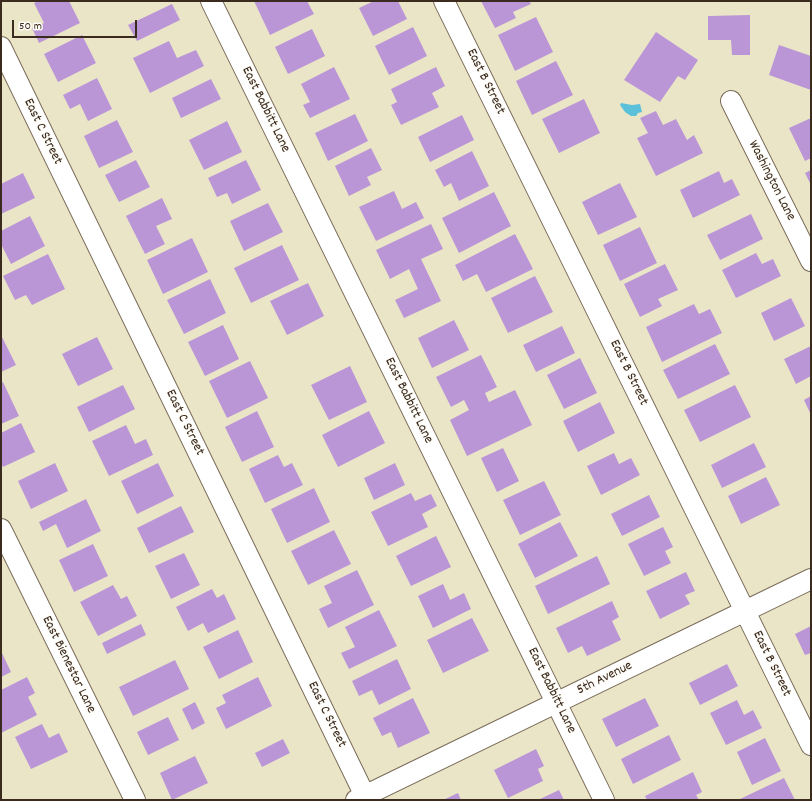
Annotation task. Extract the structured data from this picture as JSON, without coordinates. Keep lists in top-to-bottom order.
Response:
{
  "streets": {
    "street": [
      "East B Street",
      "East Babbitt Lane",
      "East C Street",
      "Washington Lane",
      "East Bienestar Lane",
      "5th Avenue"
    ]
  },
  "crossings": [
    ["East B Street", "5th Avenue"],
    ["East Babbitt Lane", "5th Avenue"],
    ["East C Street", "5th Avenue"]
  ],
  "scale_bar": "50 m"
}
